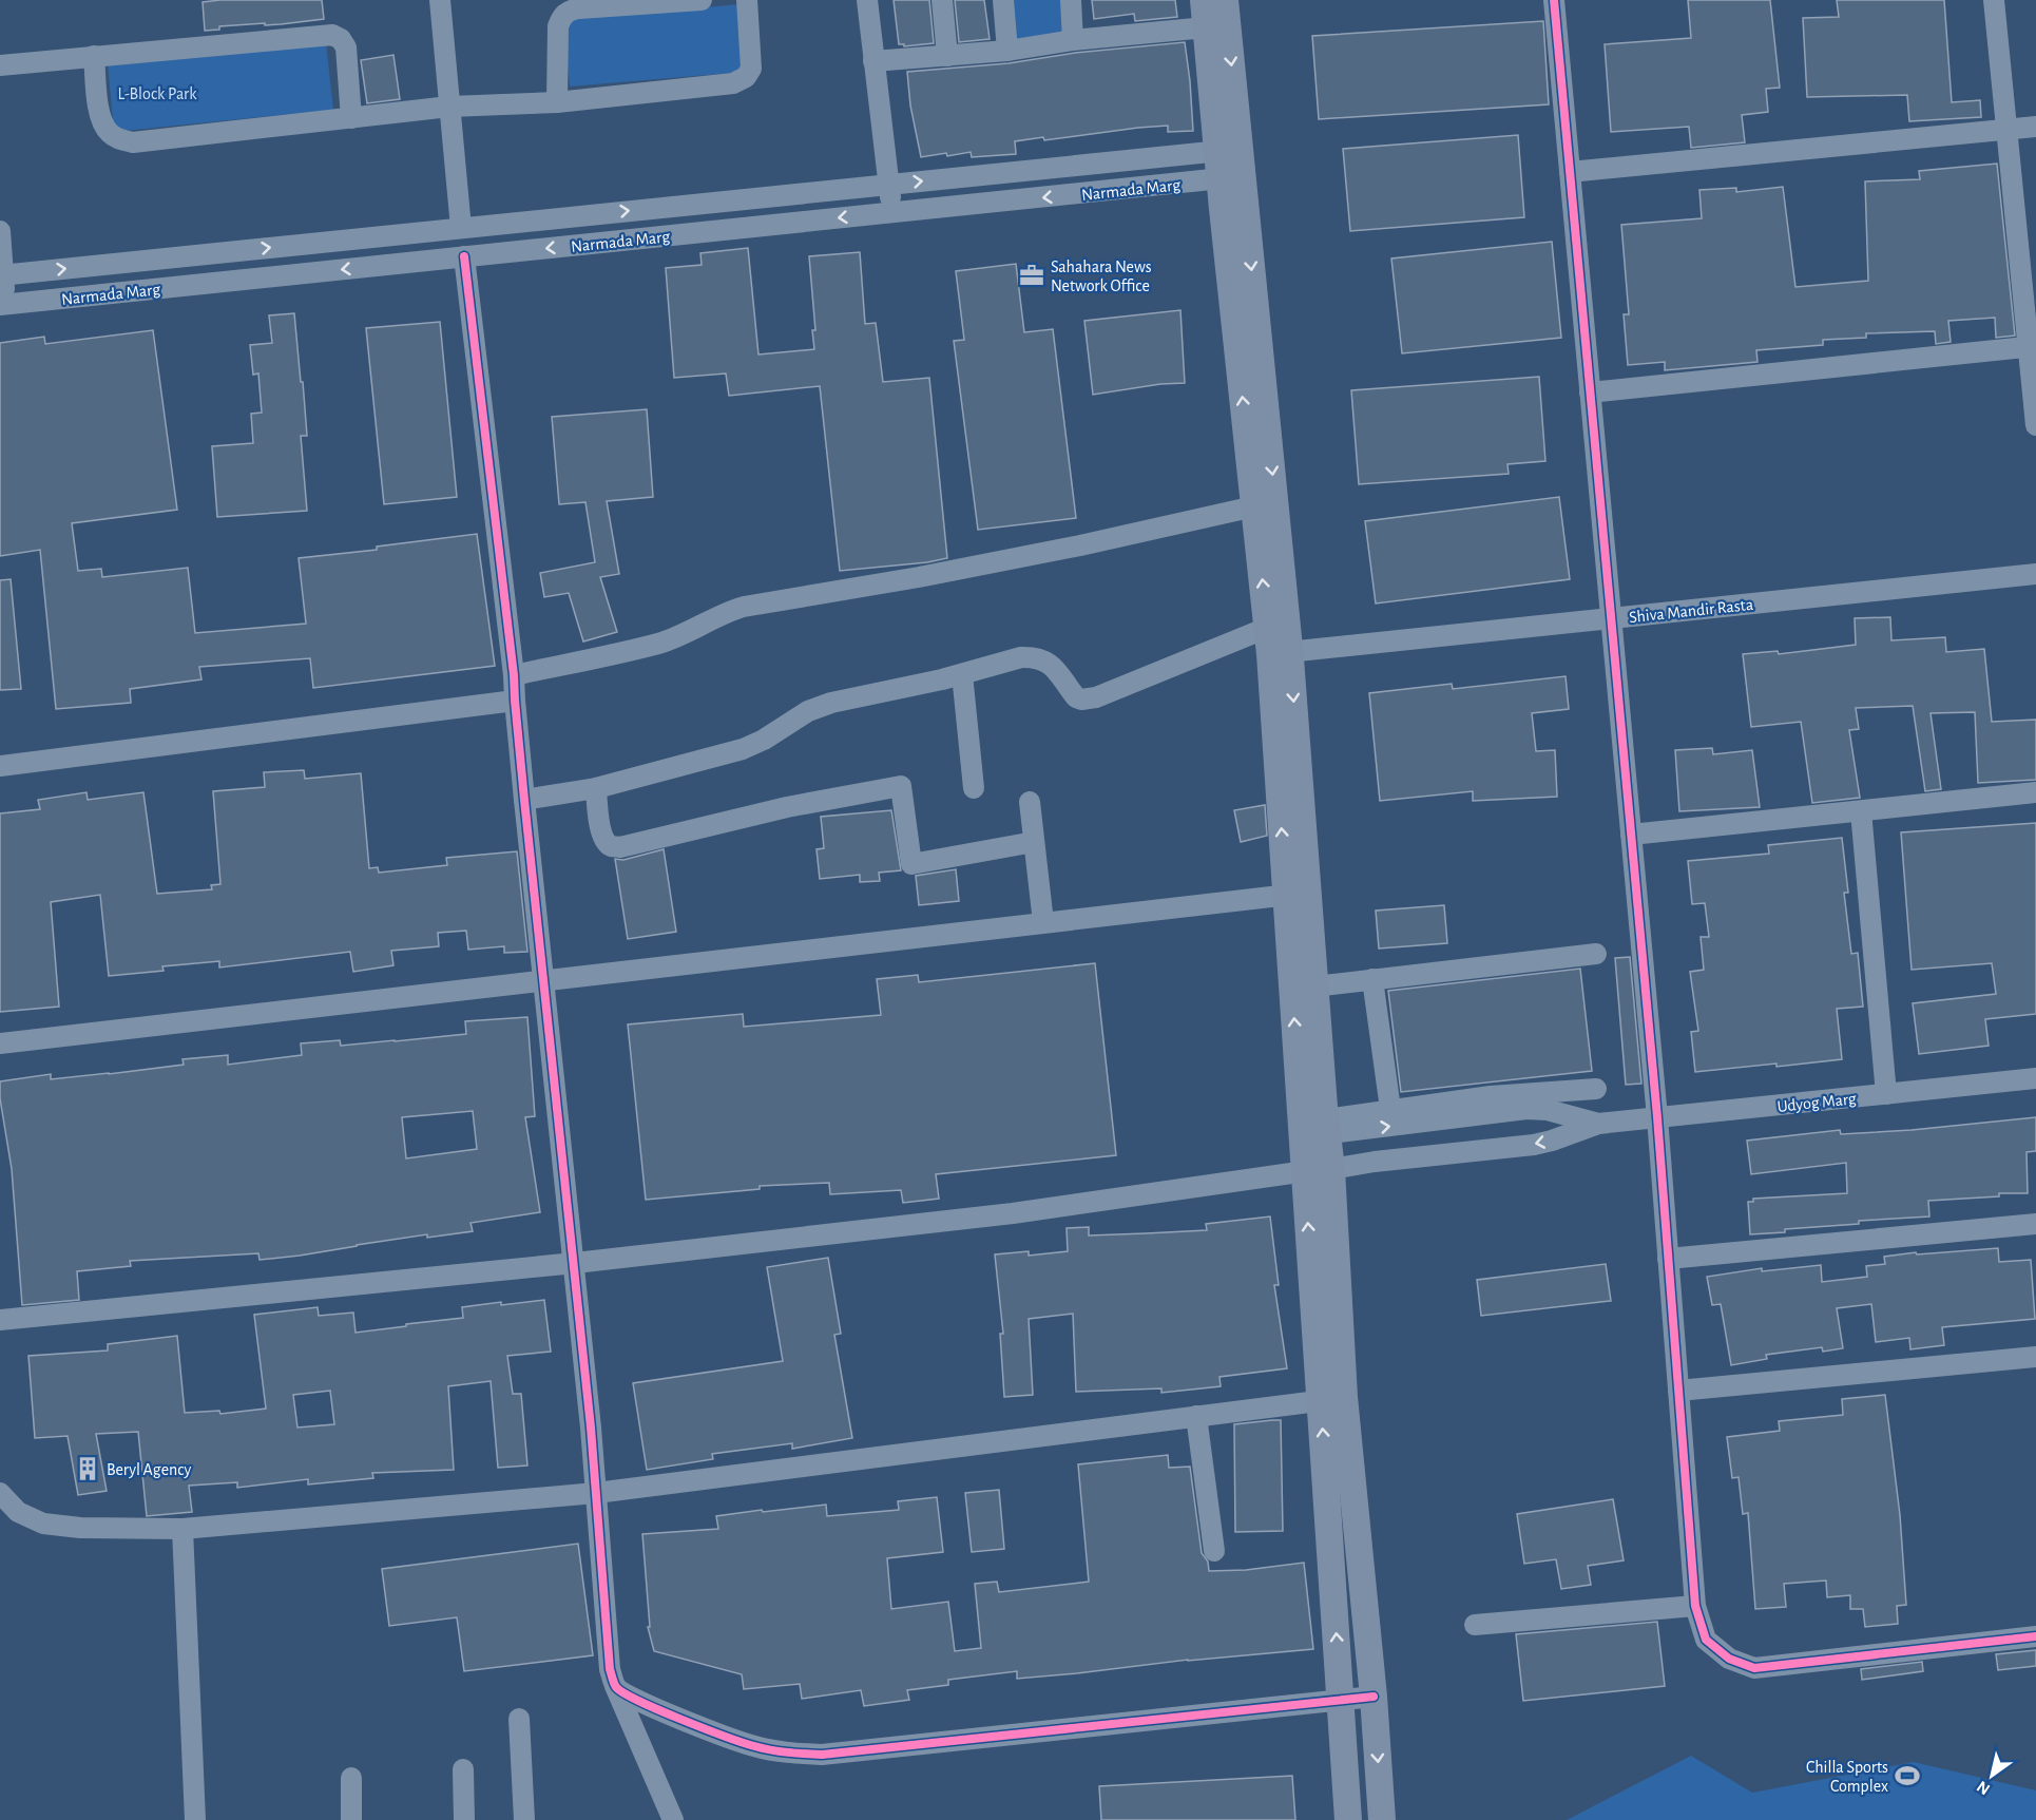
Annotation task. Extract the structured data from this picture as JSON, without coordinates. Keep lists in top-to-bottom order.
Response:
{
  "streets": {
    "street": ["Narmada Marg", "Shiva Mandir Rasta", "Udyog Marg"]
  },
  "parks": ["L-Block Park"],
  "places": {
    "office": ["Sahahara News Network Office"],
    "building": ["Beryl Agency"],
    "sports": ["Chilla Sports Complex"]
  },
  "north": "bottom left"
}
